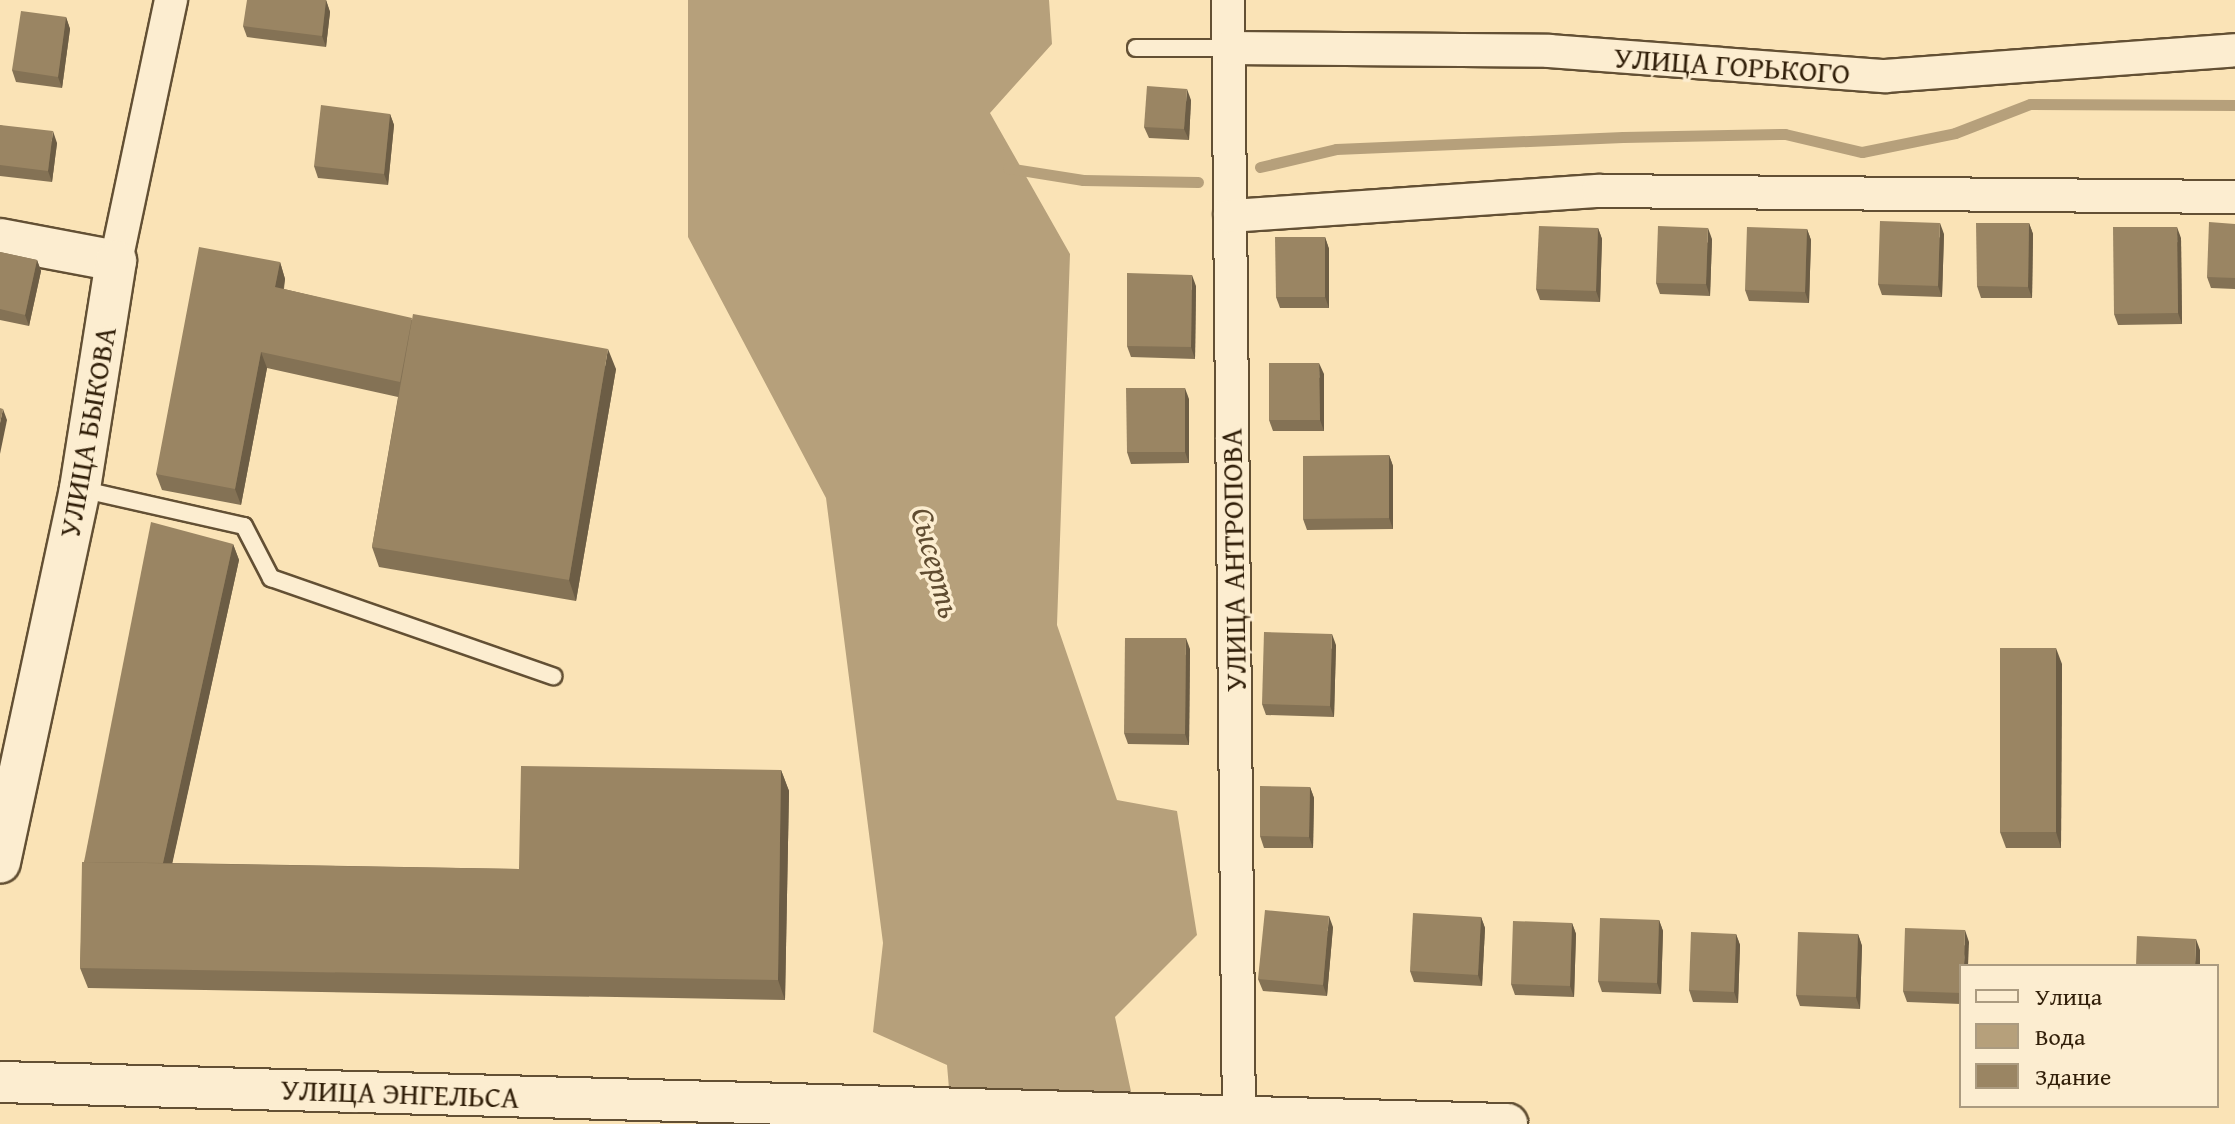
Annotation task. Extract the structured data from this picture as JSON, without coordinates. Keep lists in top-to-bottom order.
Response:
{
  "streets": {
    "street": [
      "УЛИЦА ГОРЬКОГО",
      "УЛИЦА БЫКОВА",
      "УЛИЦА АНТРОПОВА",
      "УЛИЦА ЭНГЕЛЬСА"
    ]
  },
  "crossings": [
    ["УЛИЦА ГОРЬКОГО", "УЛИЦА АНТРОПОВА"],
    ["УЛИЦА АНТРОПОВА", "УЛИЦА ЭНГЕЛЬСА"]
  ],
  "water": ["Сысерть"],
  "legend": ["Улица", "Вода", "Здание"]
}
